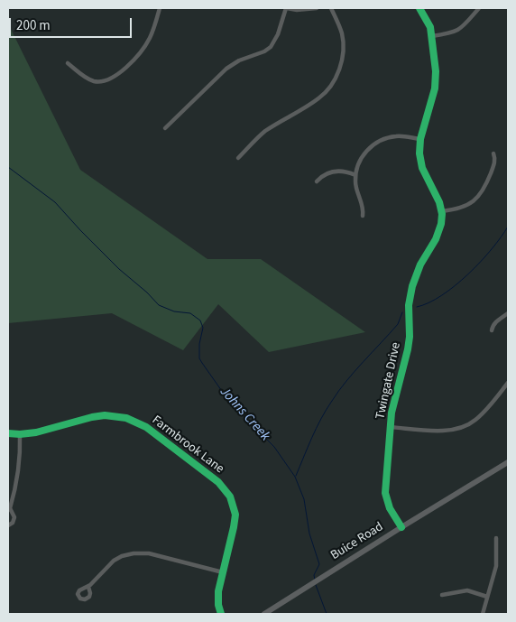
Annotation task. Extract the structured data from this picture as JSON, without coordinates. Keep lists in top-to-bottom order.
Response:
{
  "streets": {
    "street": ["Twingate Drive", "Farmbrook Lane", "Buice Road"]
  },
  "crossings": [
    ["Twingate Drive", "Buice Road"]
  ],
  "water": ["Johns Creek"],
  "scale_bar": "200 m"
}
